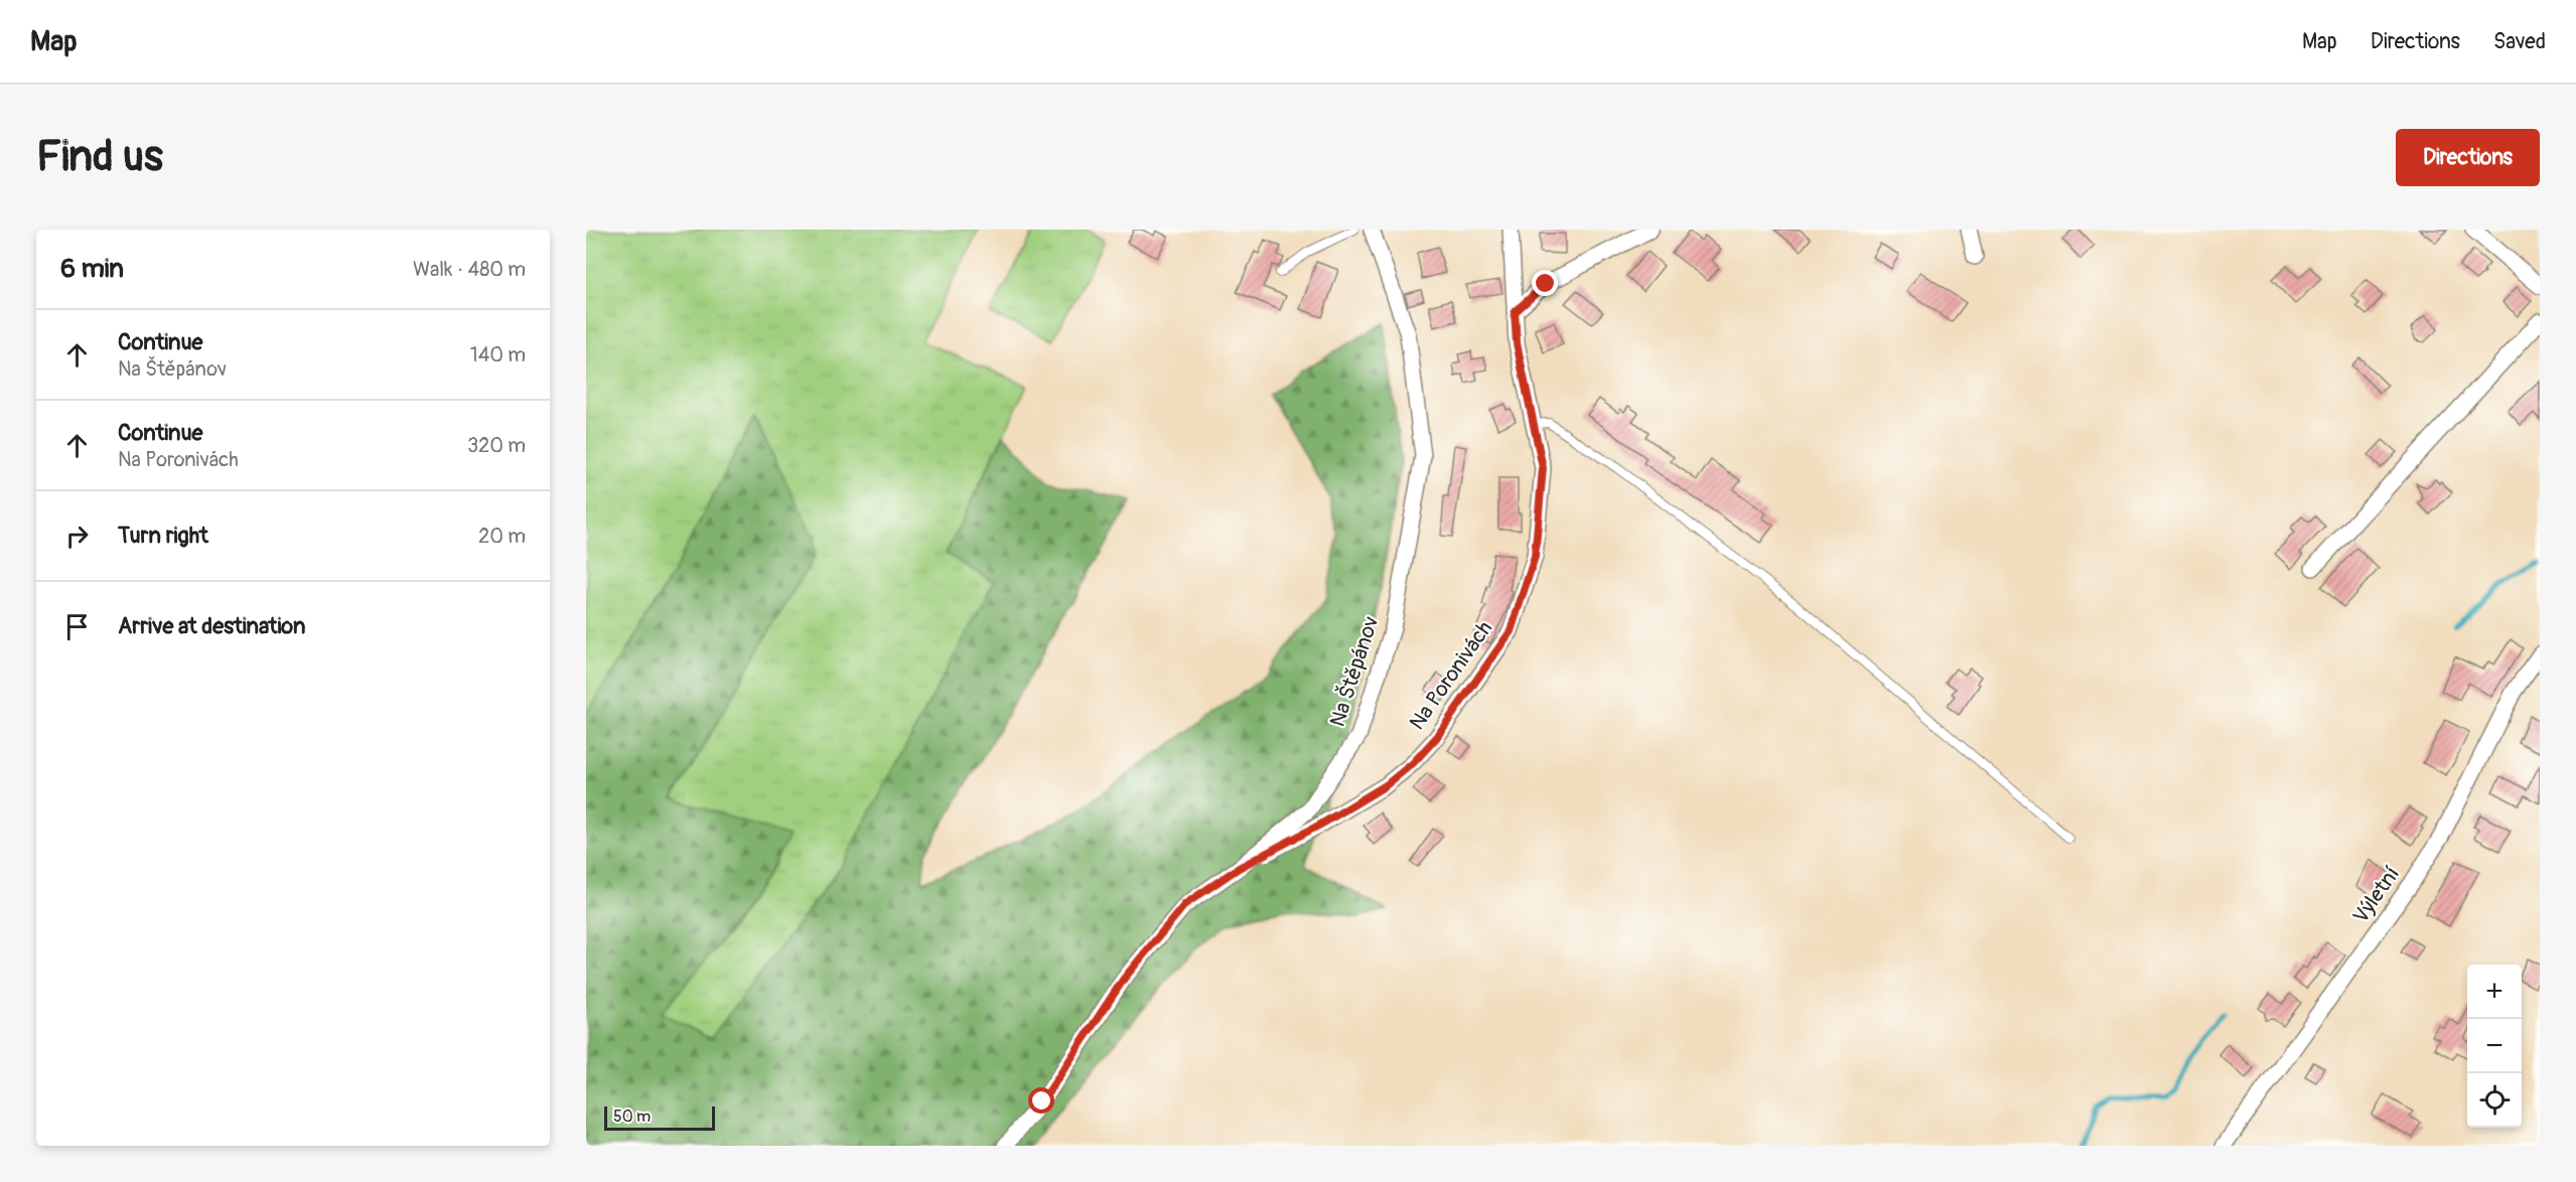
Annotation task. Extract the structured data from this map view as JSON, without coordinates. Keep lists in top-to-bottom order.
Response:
{
  "streets": {
    "street": ["Na Štěpánov", "Na Poronivách", "Výletní"]
  },
  "crossings": [
    ["Na Štěpánov", "Na Poronivách"]
  ],
  "scale_bar": "50 m",
  "page": {
    "header": "Map",
    "nav": ["Map", "Directions", "Saved"],
    "buttons": "Directions",
    "title": "Find us",
    "heading": ["6 min", "Walk · 480 m"],
    "list": [
      ["Continue", "Na Štěpánov", "140 m"],
      ["Continue", "Na Poronivách", "320 m"],
      ["Turn right", "20 m"],
      "Arrive at destination"
    ],
    "map_buttons": ["+", "−"],
    "scale": "50 m"
  }
}
